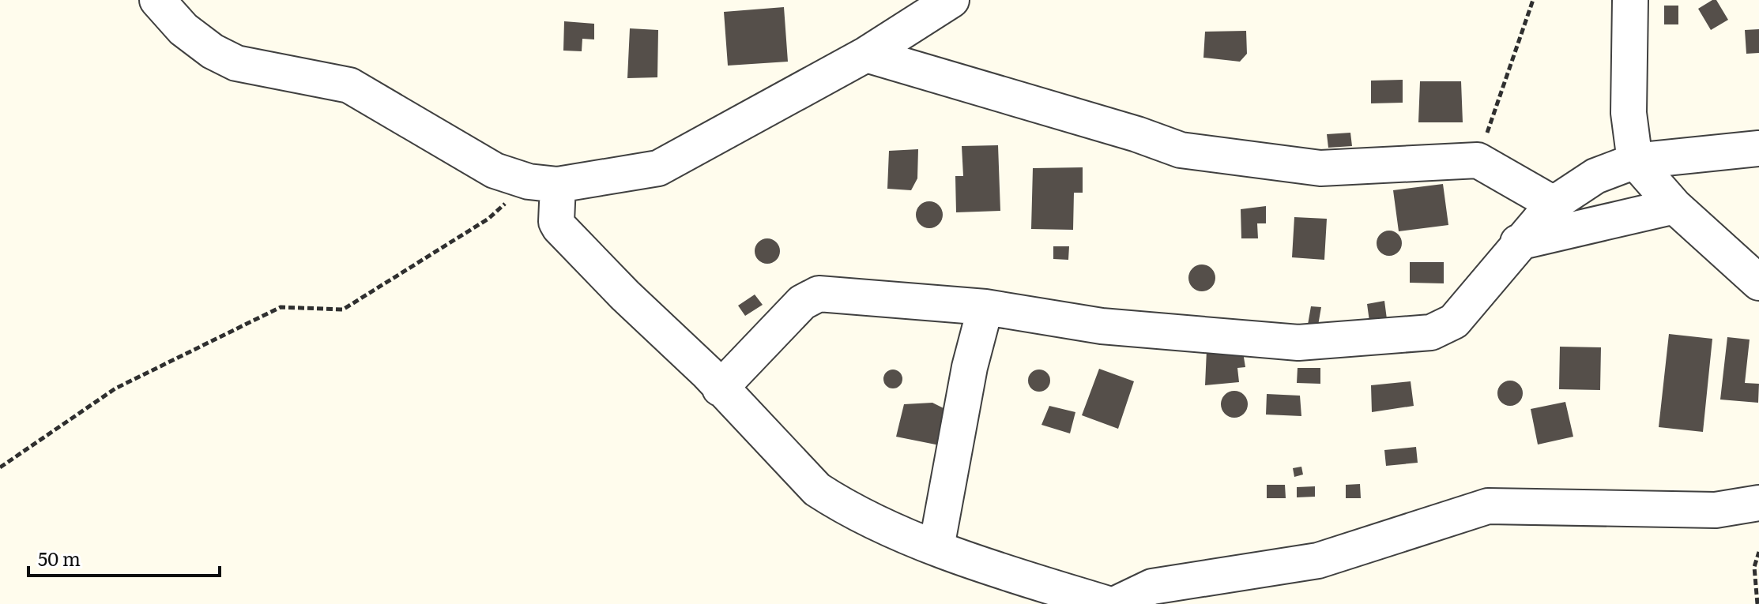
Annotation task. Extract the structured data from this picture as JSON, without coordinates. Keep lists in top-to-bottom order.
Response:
{
  "scale_bar": "50 m"
}
